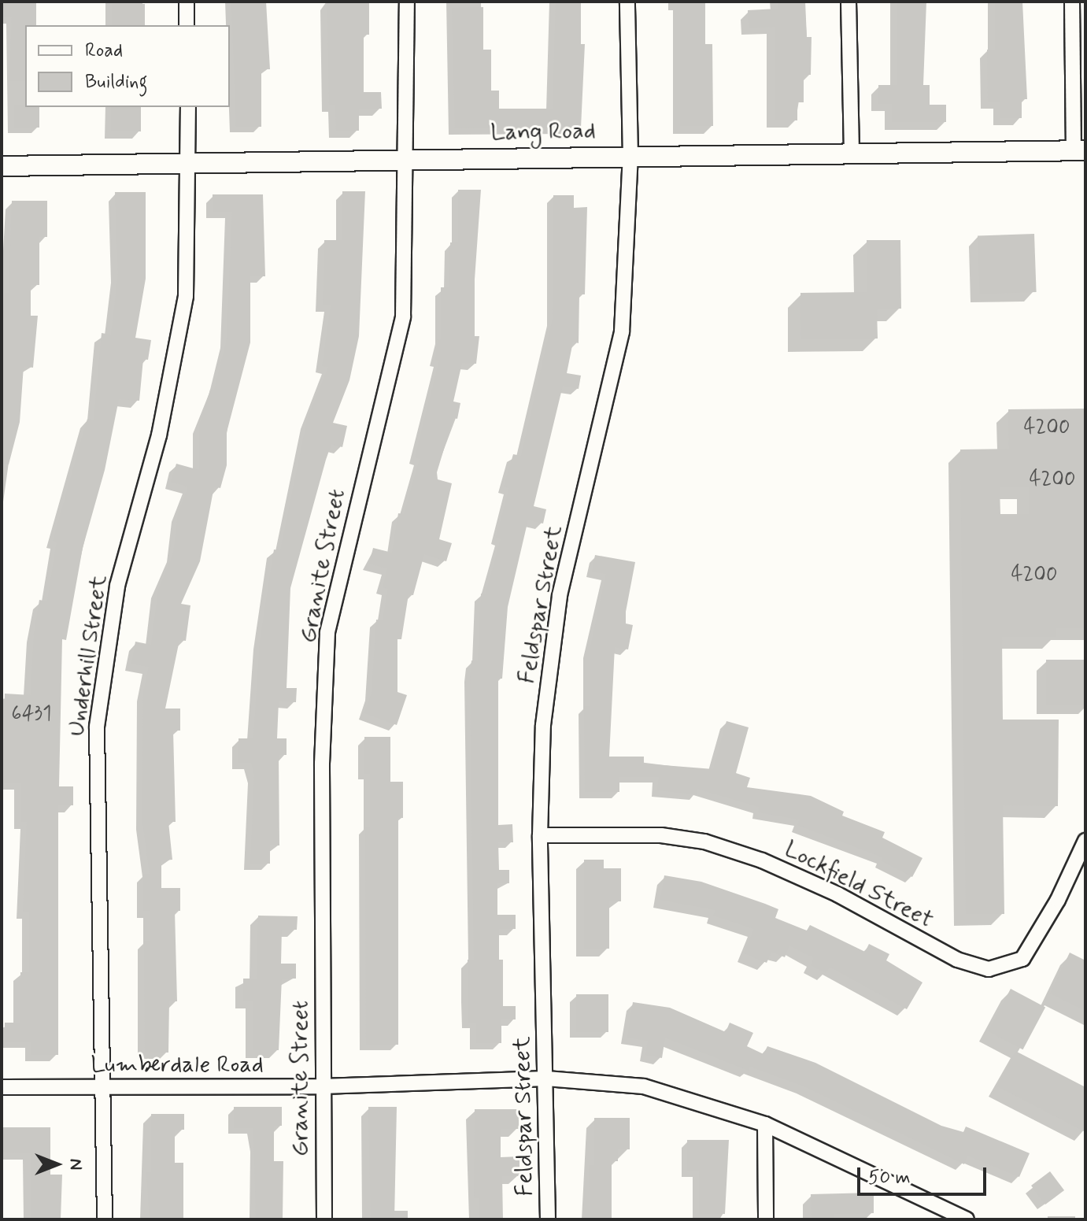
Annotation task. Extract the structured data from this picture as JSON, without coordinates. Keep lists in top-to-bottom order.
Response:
{
  "streets": {
    "street": [
      "Lang Road",
      "Granite Street",
      "Feldspar Street",
      "Underhill Street",
      "Lockfield Street",
      "Lumberdale Road"
    ]
  },
  "crossings": [
    ["Lang Road", "Granite Street"],
    ["Lang Road", "Feldspar Street"],
    ["Lang Road", "Underhill Street"],
    ["Granite Street", "Lumberdale Road"],
    ["Feldspar Street", "Lockfield Street"],
    ["Feldspar Street", "Lumberdale Road"],
    ["Underhill Street", "Lumberdale Road"]
  ],
  "house_numbers": [
    "4200",
    "4200",
    "4200",
    "6431"
  ],
  "legend": ["Road", "Building"],
  "scale_bar": "50 m",
  "north": "right"
}
